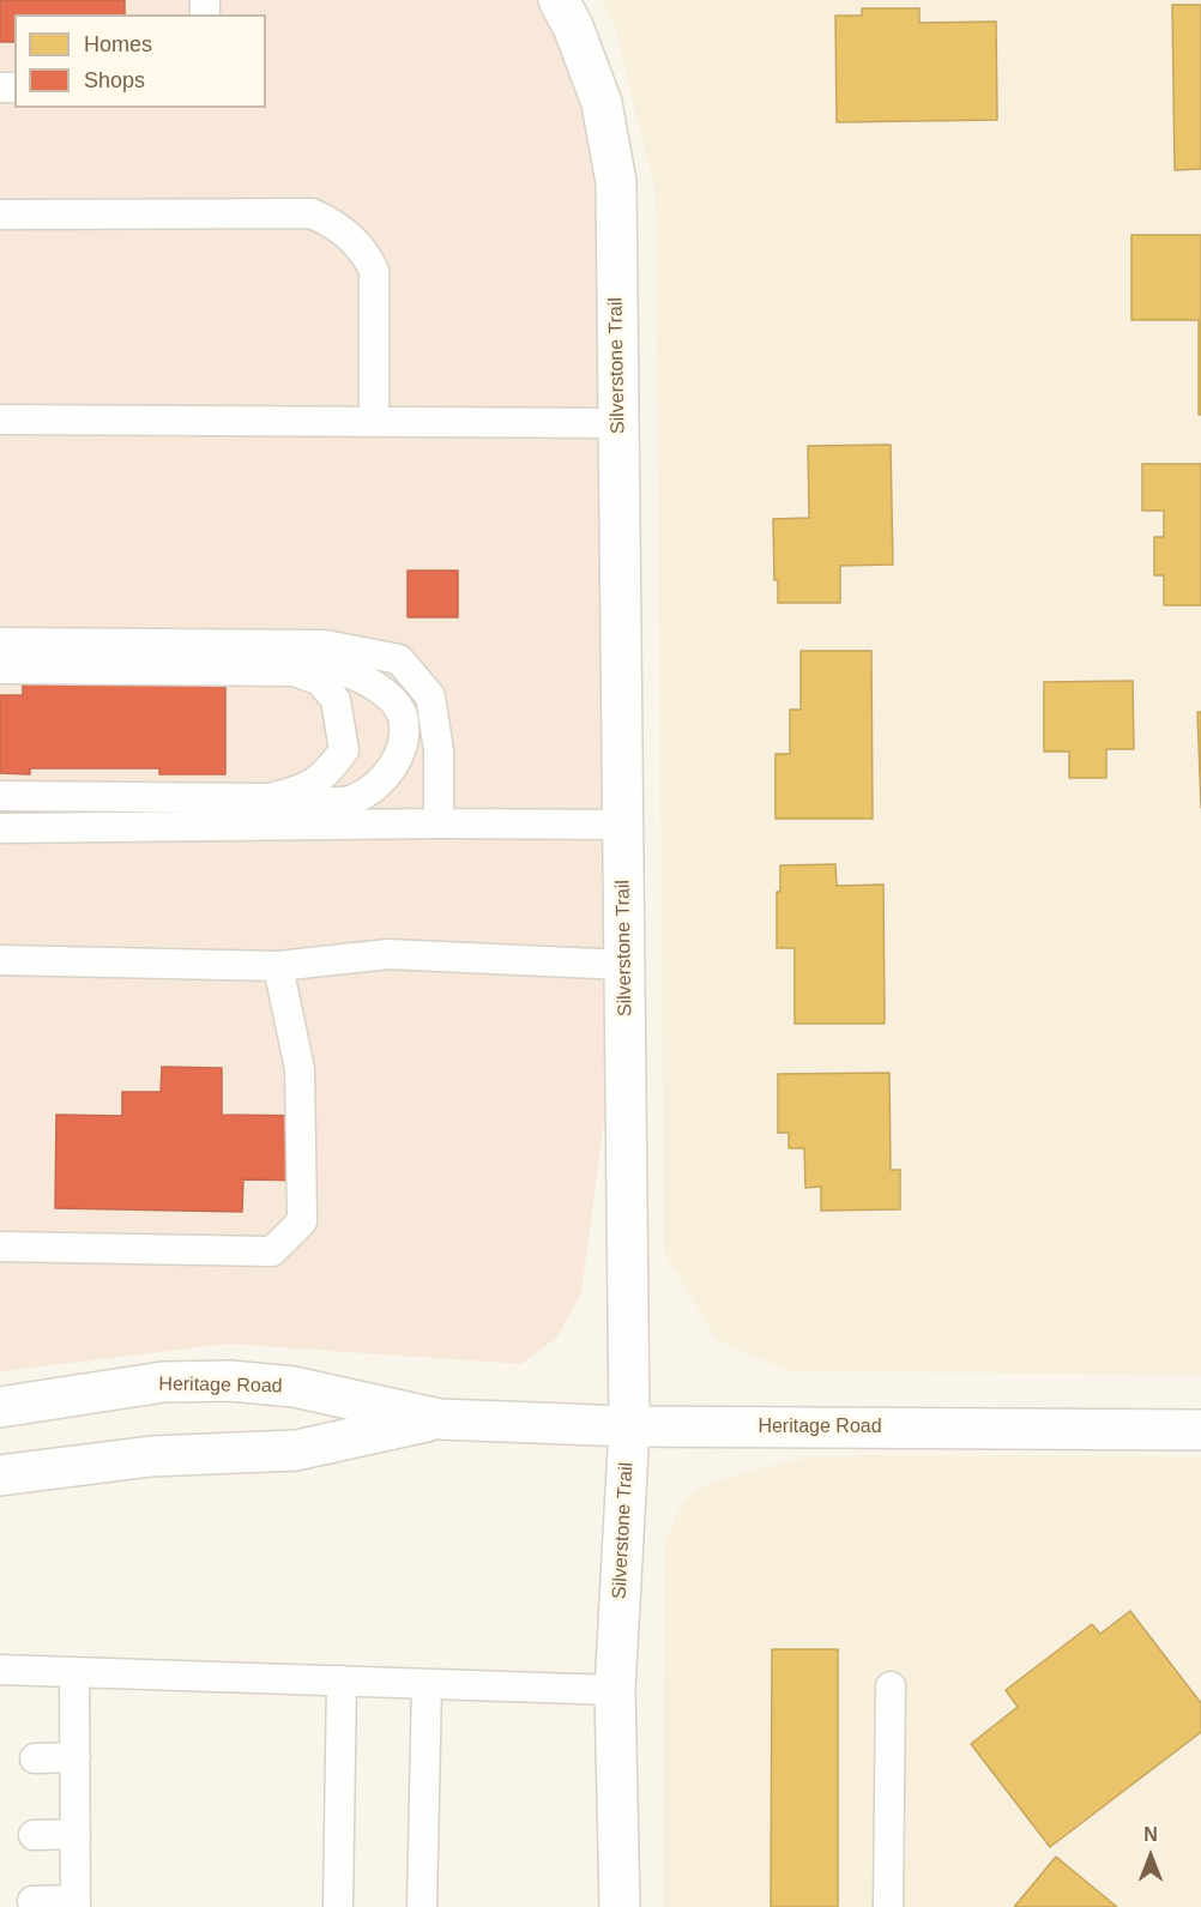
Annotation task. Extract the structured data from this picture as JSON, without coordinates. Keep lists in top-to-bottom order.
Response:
{
  "streets": {
    "street": ["Silverstone Trail", "Heritage Road"]
  },
  "crossings": [
    ["Silverstone Trail", "Heritage Road"]
  ],
  "legend": ["Homes", "Shops"],
  "north": "top"
}
